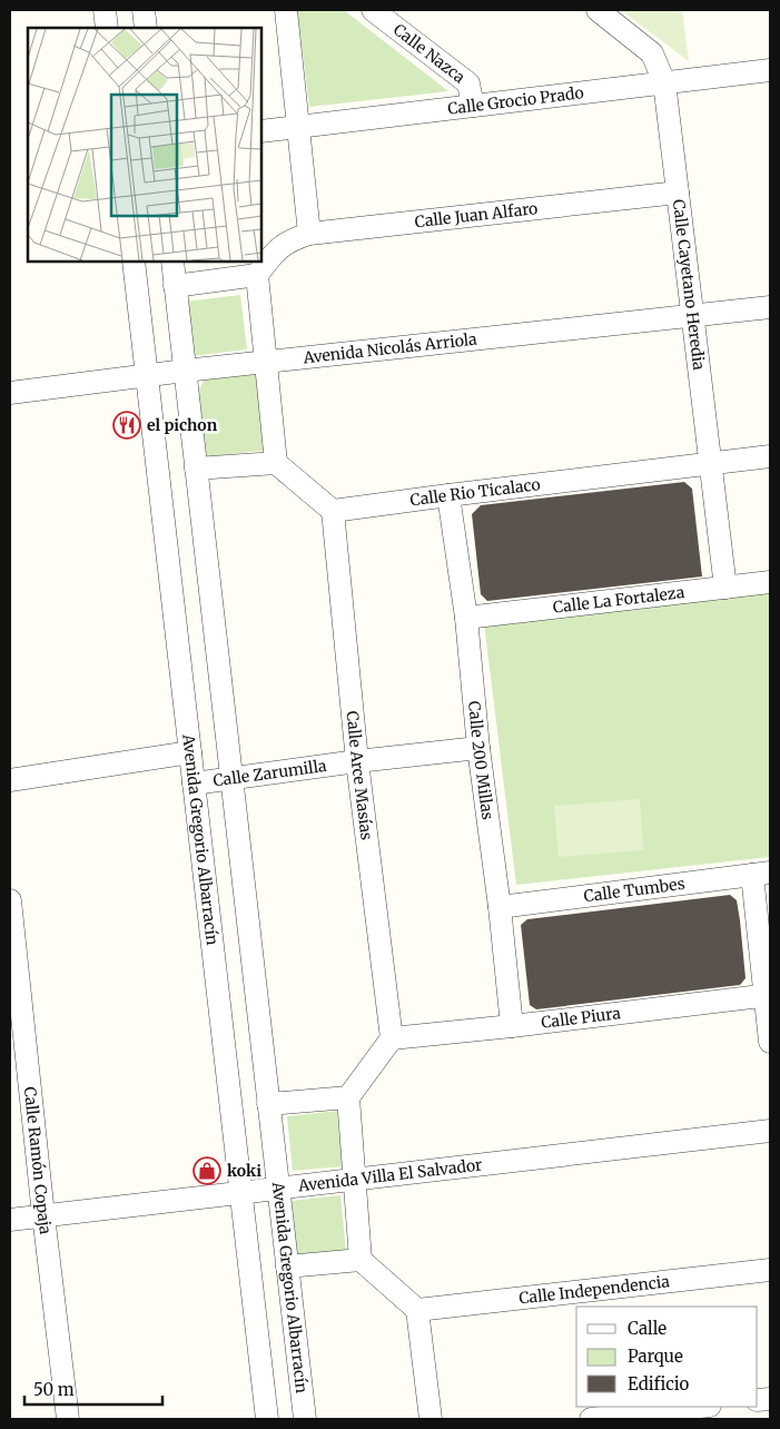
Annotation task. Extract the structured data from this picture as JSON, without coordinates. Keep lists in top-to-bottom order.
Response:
{
  "streets": {
    "street": [
      "Calle Nazca",
      "Calle Grocio Prado",
      "Calle Juan Alfaro",
      "Calle Cayetano Heredia",
      "Avenida Nicolás Arriola",
      "Calle Rio Ticalaco",
      "Calle La Fortaleza",
      "Calle 200 Millas",
      "Calle Zarumilla",
      "Calle Arce Masías",
      "Avenida Gregorio Albarracín",
      "Calle Tumbes",
      "Calle Piura",
      "Calle Ramón Copaja",
      "Avenida Villa El Salvador",
      "Calle Independencia"
    ]
  },
  "crossings": [
    ["Calle Nazca", "Calle Grocio Prado"],
    ["Calle Grocio Prado", "Calle Cayetano Heredia"],
    ["Calle Juan Alfaro", "Calle Cayetano Heredia"],
    ["Calle Cayetano Heredia", "Avenida Nicolás Arriola"],
    ["Calle Cayetano Heredia", "Calle Rio Ticalaco"],
    ["Calle Cayetano Heredia", "Calle La Fortaleza"],
    ["Avenida Nicolás Arriola", "Avenida Gregorio Albarracín"],
    ["Calle Rio Ticalaco", "Calle 200 Millas"],
    ["Calle Rio Ticalaco", "Calle Arce Masías"],
    ["Calle La Fortaleza", "Calle 200 Millas"],
    ["Calle 200 Millas", "Calle Zarumilla"],
    ["Calle 200 Millas", "Calle Tumbes"],
    ["Calle 200 Millas", "Calle Piura"],
    ["Calle Zarumilla", "Calle Arce Masías"],
    ["Calle Zarumilla", "Avenida Gregorio Albarracín"],
    ["Calle Arce Masías", "Calle Piura"],
    ["Avenida Gregorio Albarracín", "Avenida Villa El Salvador"],
    ["Calle Ramón Copaja", "Avenida Villa El Salvador"]
  ],
  "places": {
    "restaurant": ["el pichon"],
    "shop": ["koki"]
  },
  "legend": ["Calle", "Parque", "Edificio"],
  "scale_bar": "50 m"
}
